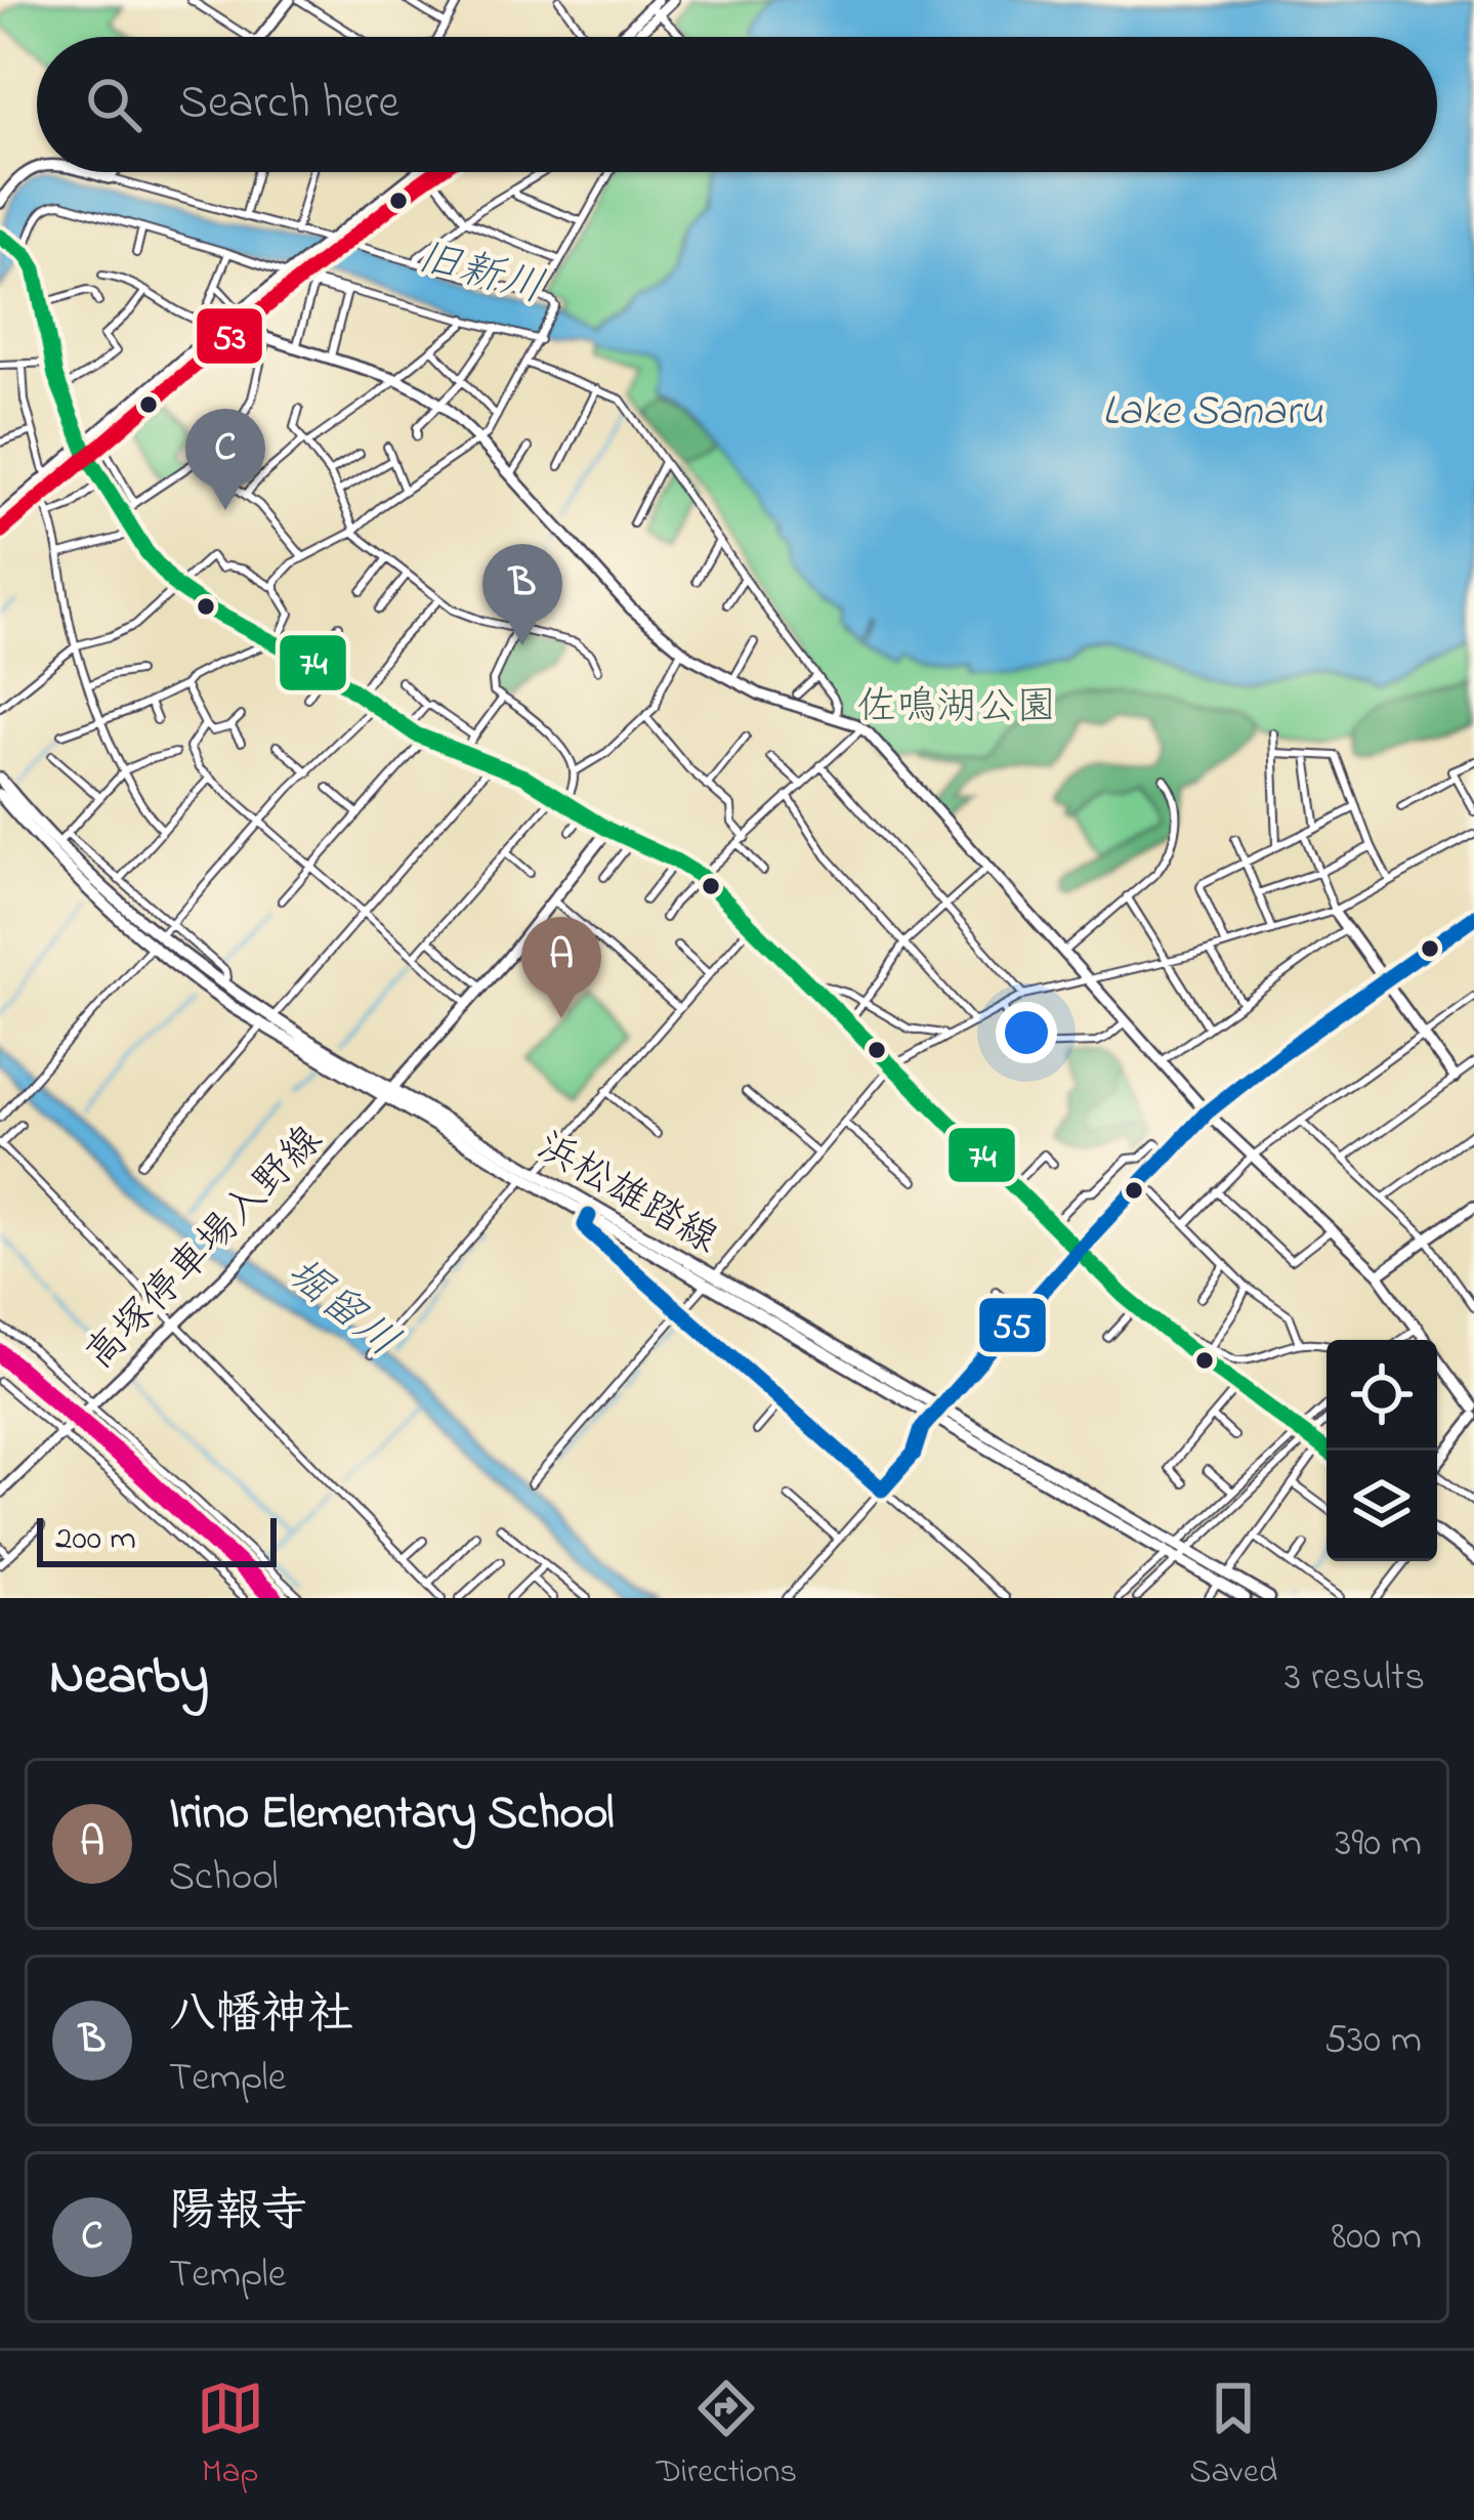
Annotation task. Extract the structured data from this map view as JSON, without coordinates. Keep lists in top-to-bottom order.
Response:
{
  "streets": {
    "main road": ["浜松雄踏線"],
    "street": ["高塚停車場入野線"]
  },
  "crossings": [
    ["浜松雄踏線", "高塚停車場入野線"]
  ],
  "water": ["旧新川", "Lake Sanaru", "堀留川"],
  "parks": ["佐鳴湖公園"],
  "lines": ["transit line 53", "transit line 74", "transit line 55"],
  "scale_bar": "200 m",
  "page": {
    "search": "Search here",
    "pins": ["C", "B", "A"],
    "scale": "200 m",
    "heading": ["Nearby", "3 results"],
    "list": [
      {
        "mark": "A",
        "name": "Irino Elementary School",
        "note": "School",
        "value": "390 m"
      },
      {
        "mark": "B",
        "name": "八幡神社",
        "note": "Temple",
        "value": "530 m"
      },
      {
        "mark": "C",
        "name": "陽報寺",
        "note": "Temple",
        "value": "800 m"
      }
    ],
    "nav": ["Map", "Directions", "Saved"]
  }
}
